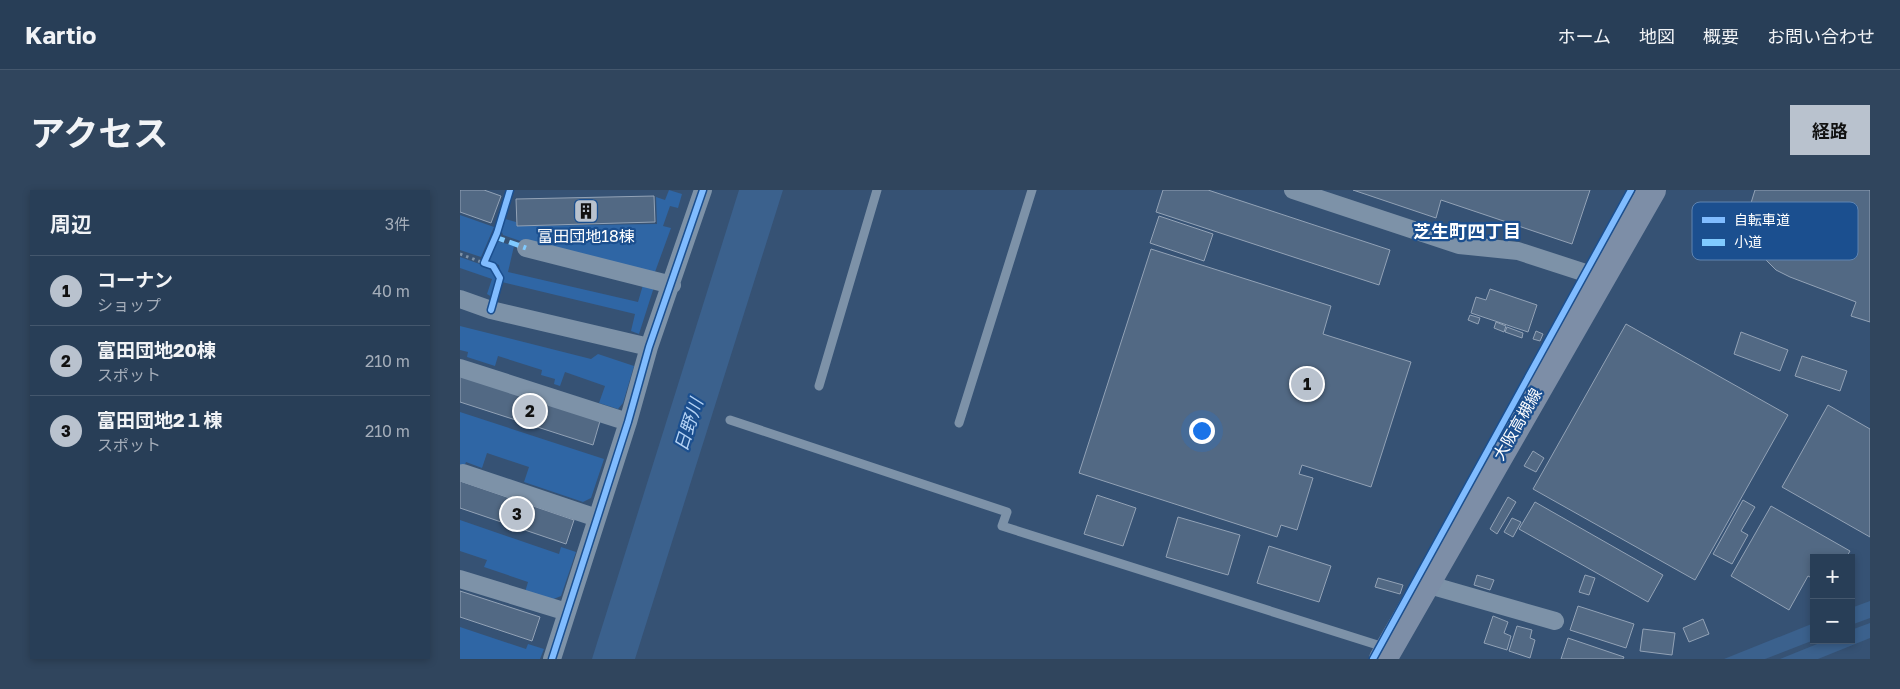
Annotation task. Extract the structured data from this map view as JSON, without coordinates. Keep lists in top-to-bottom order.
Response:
{
  "streets": {
    "main road": ["大阪高槻線"]
  },
  "districts": ["芝生町四丁目"],
  "water": ["日野川"],
  "places": {
    "building": ["富田団地18棟"]
  },
  "legend": ["自転車道", "小道"],
  "page": {
    "header": "Kartio",
    "nav": [
      "ホーム",
      "地図",
      "概要",
      "お問い合わせ"
    ],
    "title": "アクセス",
    "buttons": "経路",
    "heading": ["周辺", "3件"],
    "list": [
      {
        "mark": "1",
        "name": "コーナン",
        "note": "ショップ",
        "value": "40 m"
      },
      {
        "mark": "2",
        "name": "富田団地20棟",
        "note": "スポット",
        "value": "210 m"
      },
      {
        "mark": "3",
        "name": "富田団地2１棟",
        "note": "スポット",
        "value": "210 m"
      }
    ],
    "pins": ["1", "2", "3"],
    "map_buttons": ["+", "−"]
  }
}
